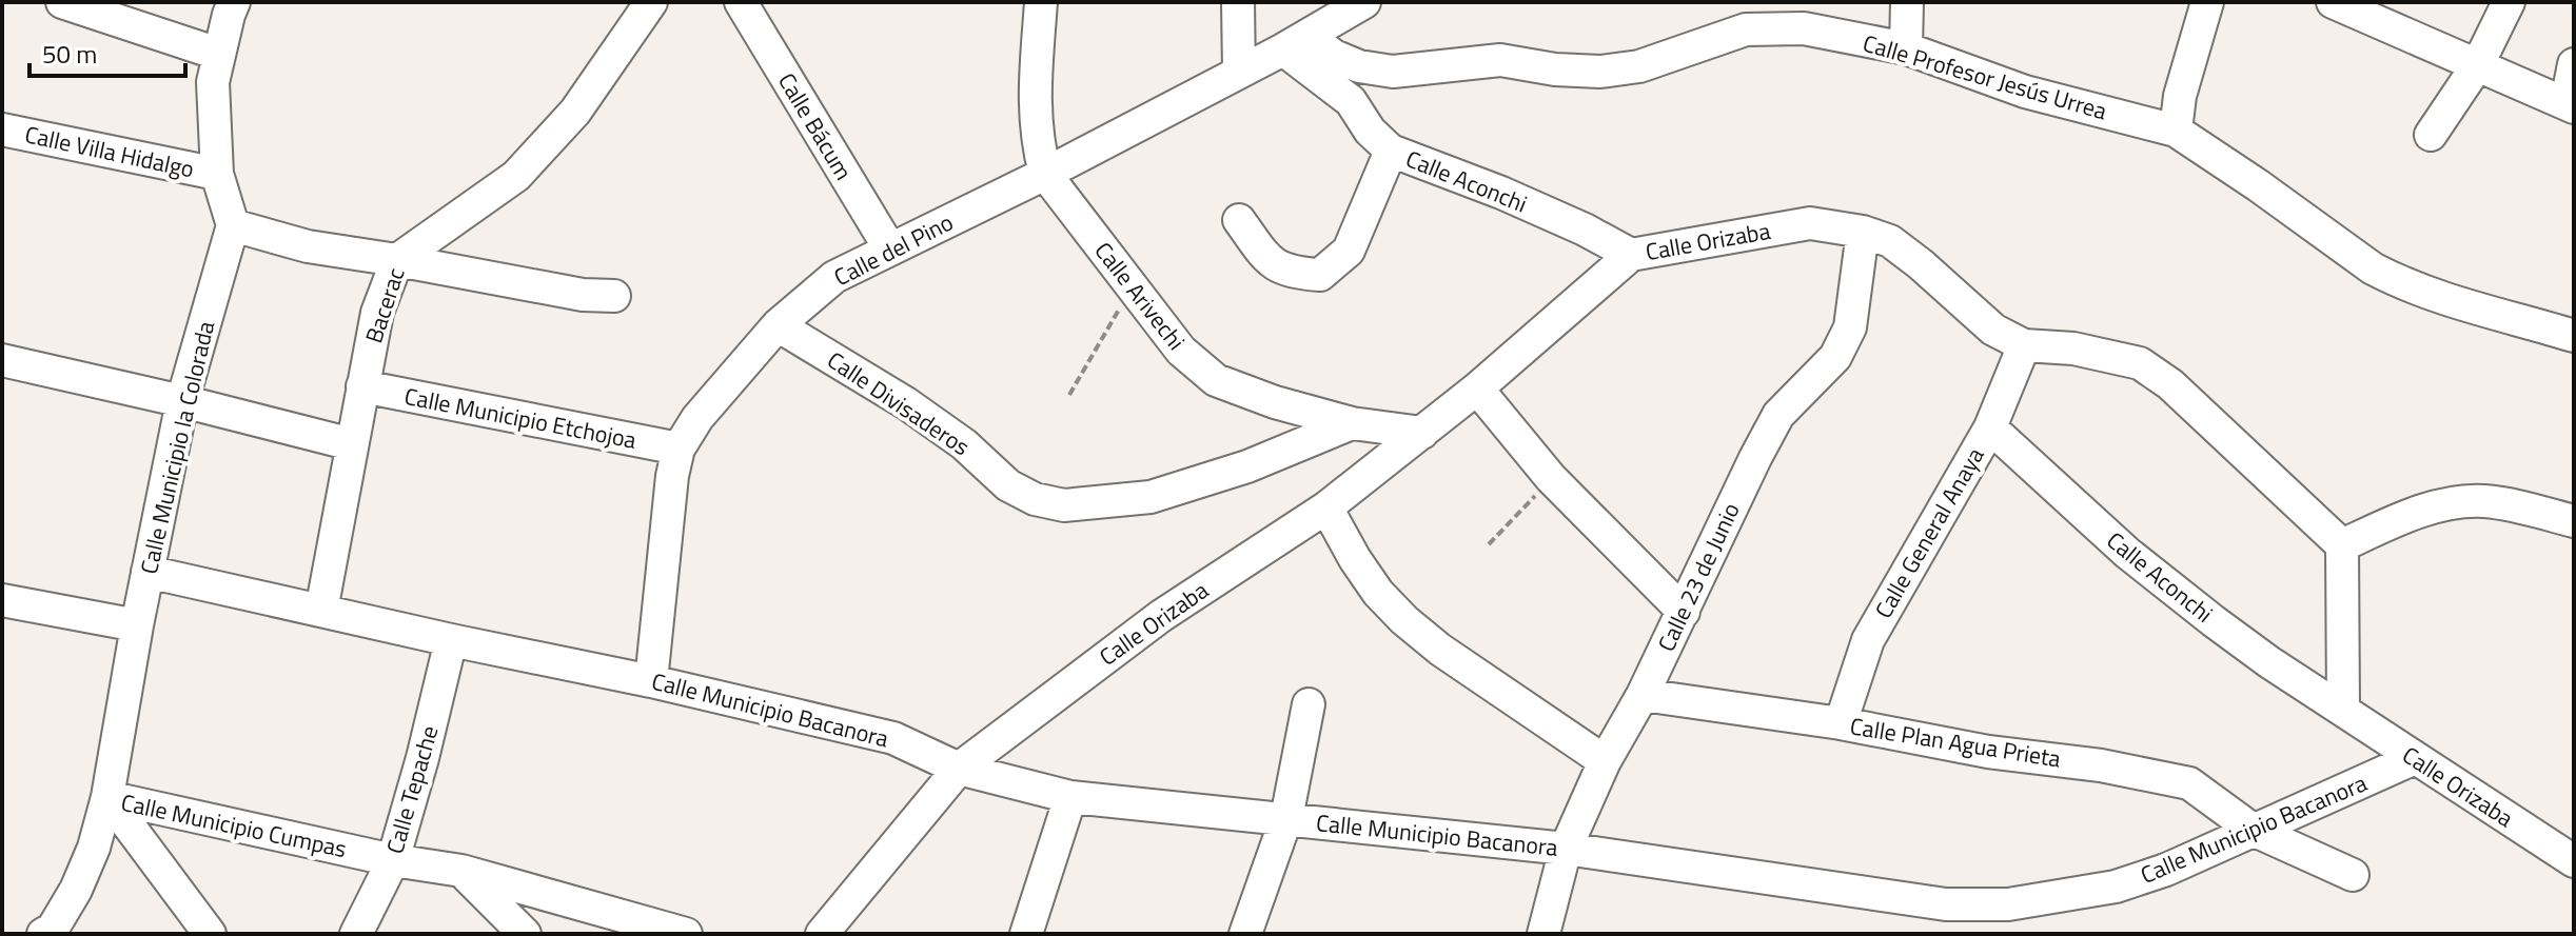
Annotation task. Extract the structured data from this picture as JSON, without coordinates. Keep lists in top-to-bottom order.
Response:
{
  "streets": {
    "street": [
      "Calle Profesor Jesús Urrea",
      "Calle Bácum",
      "Calle Villa Hidalgo",
      "Calle Aconchi",
      "Calle Orizaba",
      "Calle del Pino",
      "Calle Arivechi",
      "Bacerac",
      "Calle Divisaderos",
      "Calle Municipio Etchojoa",
      "Calle Municipio la Colorada",
      "Calle General Anaya",
      "Calle 23 de Junio",
      "Calle Municipio Bacanora",
      "Calle Plan Agua Prieta",
      "Calle Tepache",
      "Calle Municipio Cumpas"
    ]
  },
  "crossings": [
    ["Calle Profesor Jesús Urrea", "Calle Aconchi"],
    ["Calle Profesor Jesús Urrea", "Calle del Pino"],
    ["Calle Bácum", "Calle del Pino"],
    ["Calle Aconchi", "Calle Orizaba"],
    ["Calle Aconchi", "Calle del Pino"],
    ["Calle Aconchi", "Calle General Anaya"],
    ["Calle Orizaba", "Calle Arivechi"],
    ["Calle Orizaba", "Calle General Anaya"],
    ["Calle Orizaba", "Calle 23 de Junio"],
    ["Calle Orizaba", "Calle Municipio Bacanora"],
    ["Calle del Pino", "Calle Arivechi"],
    ["Calle del Pino", "Calle Divisaderos"],
    ["Calle del Pino", "Calle Municipio Etchojoa"],
    ["Calle del Pino", "Calle Municipio Bacanora"],
    ["Calle Arivechi", "Calle Divisaderos"],
    ["Bacerac", "Calle Municipio Etchojoa"],
    ["Bacerac", "Calle Municipio Bacanora"],
    ["Calle Municipio la Colorada", "Calle Municipio Cumpas"],
    ["Calle General Anaya", "Calle Plan Agua Prieta"],
    ["Calle 23 de Junio", "Calle Municipio Bacanora"],
    ["Calle 23 de Junio", "Calle Plan Agua Prieta"],
    ["Calle Municipio Bacanora", "Calle Plan Agua Prieta"],
    ["Calle Municipio Bacanora", "Calle Tepache"],
    ["Calle Tepache", "Calle Municipio Cumpas"]
  ],
  "scale_bar": "50 m"
}
